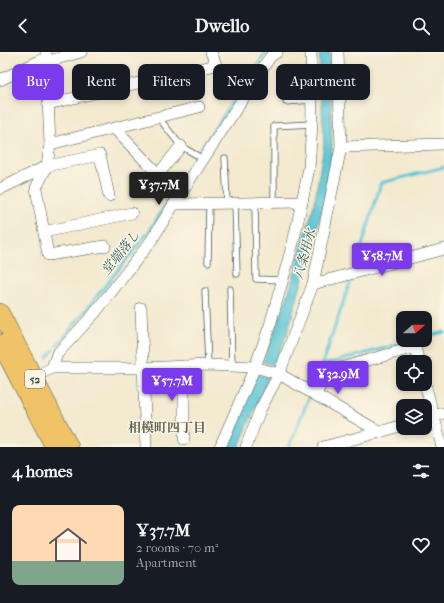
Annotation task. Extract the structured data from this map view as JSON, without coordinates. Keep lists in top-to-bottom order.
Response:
{
  "streets": {
    "main road": ["52"]
  },
  "districts": ["相模町四丁目"],
  "water": ["堂端落し", "八条用水"],
  "north": "right",
  "page": {
    "header": "Dwello",
    "chip": [
      "Buy",
      "Rent",
      "Filters",
      "New",
      "Apartment"
    ],
    "price": [
      "¥37.7M",
      "¥58.7M",
      "¥32.9M",
      "¥57.7M"
    ],
    "heading": "4 homes",
    "list": [
      {
        "name": "¥37.7M",
        "note": "2 rooms · 70 m² · Apartment"
      }
    ]
  }
}
